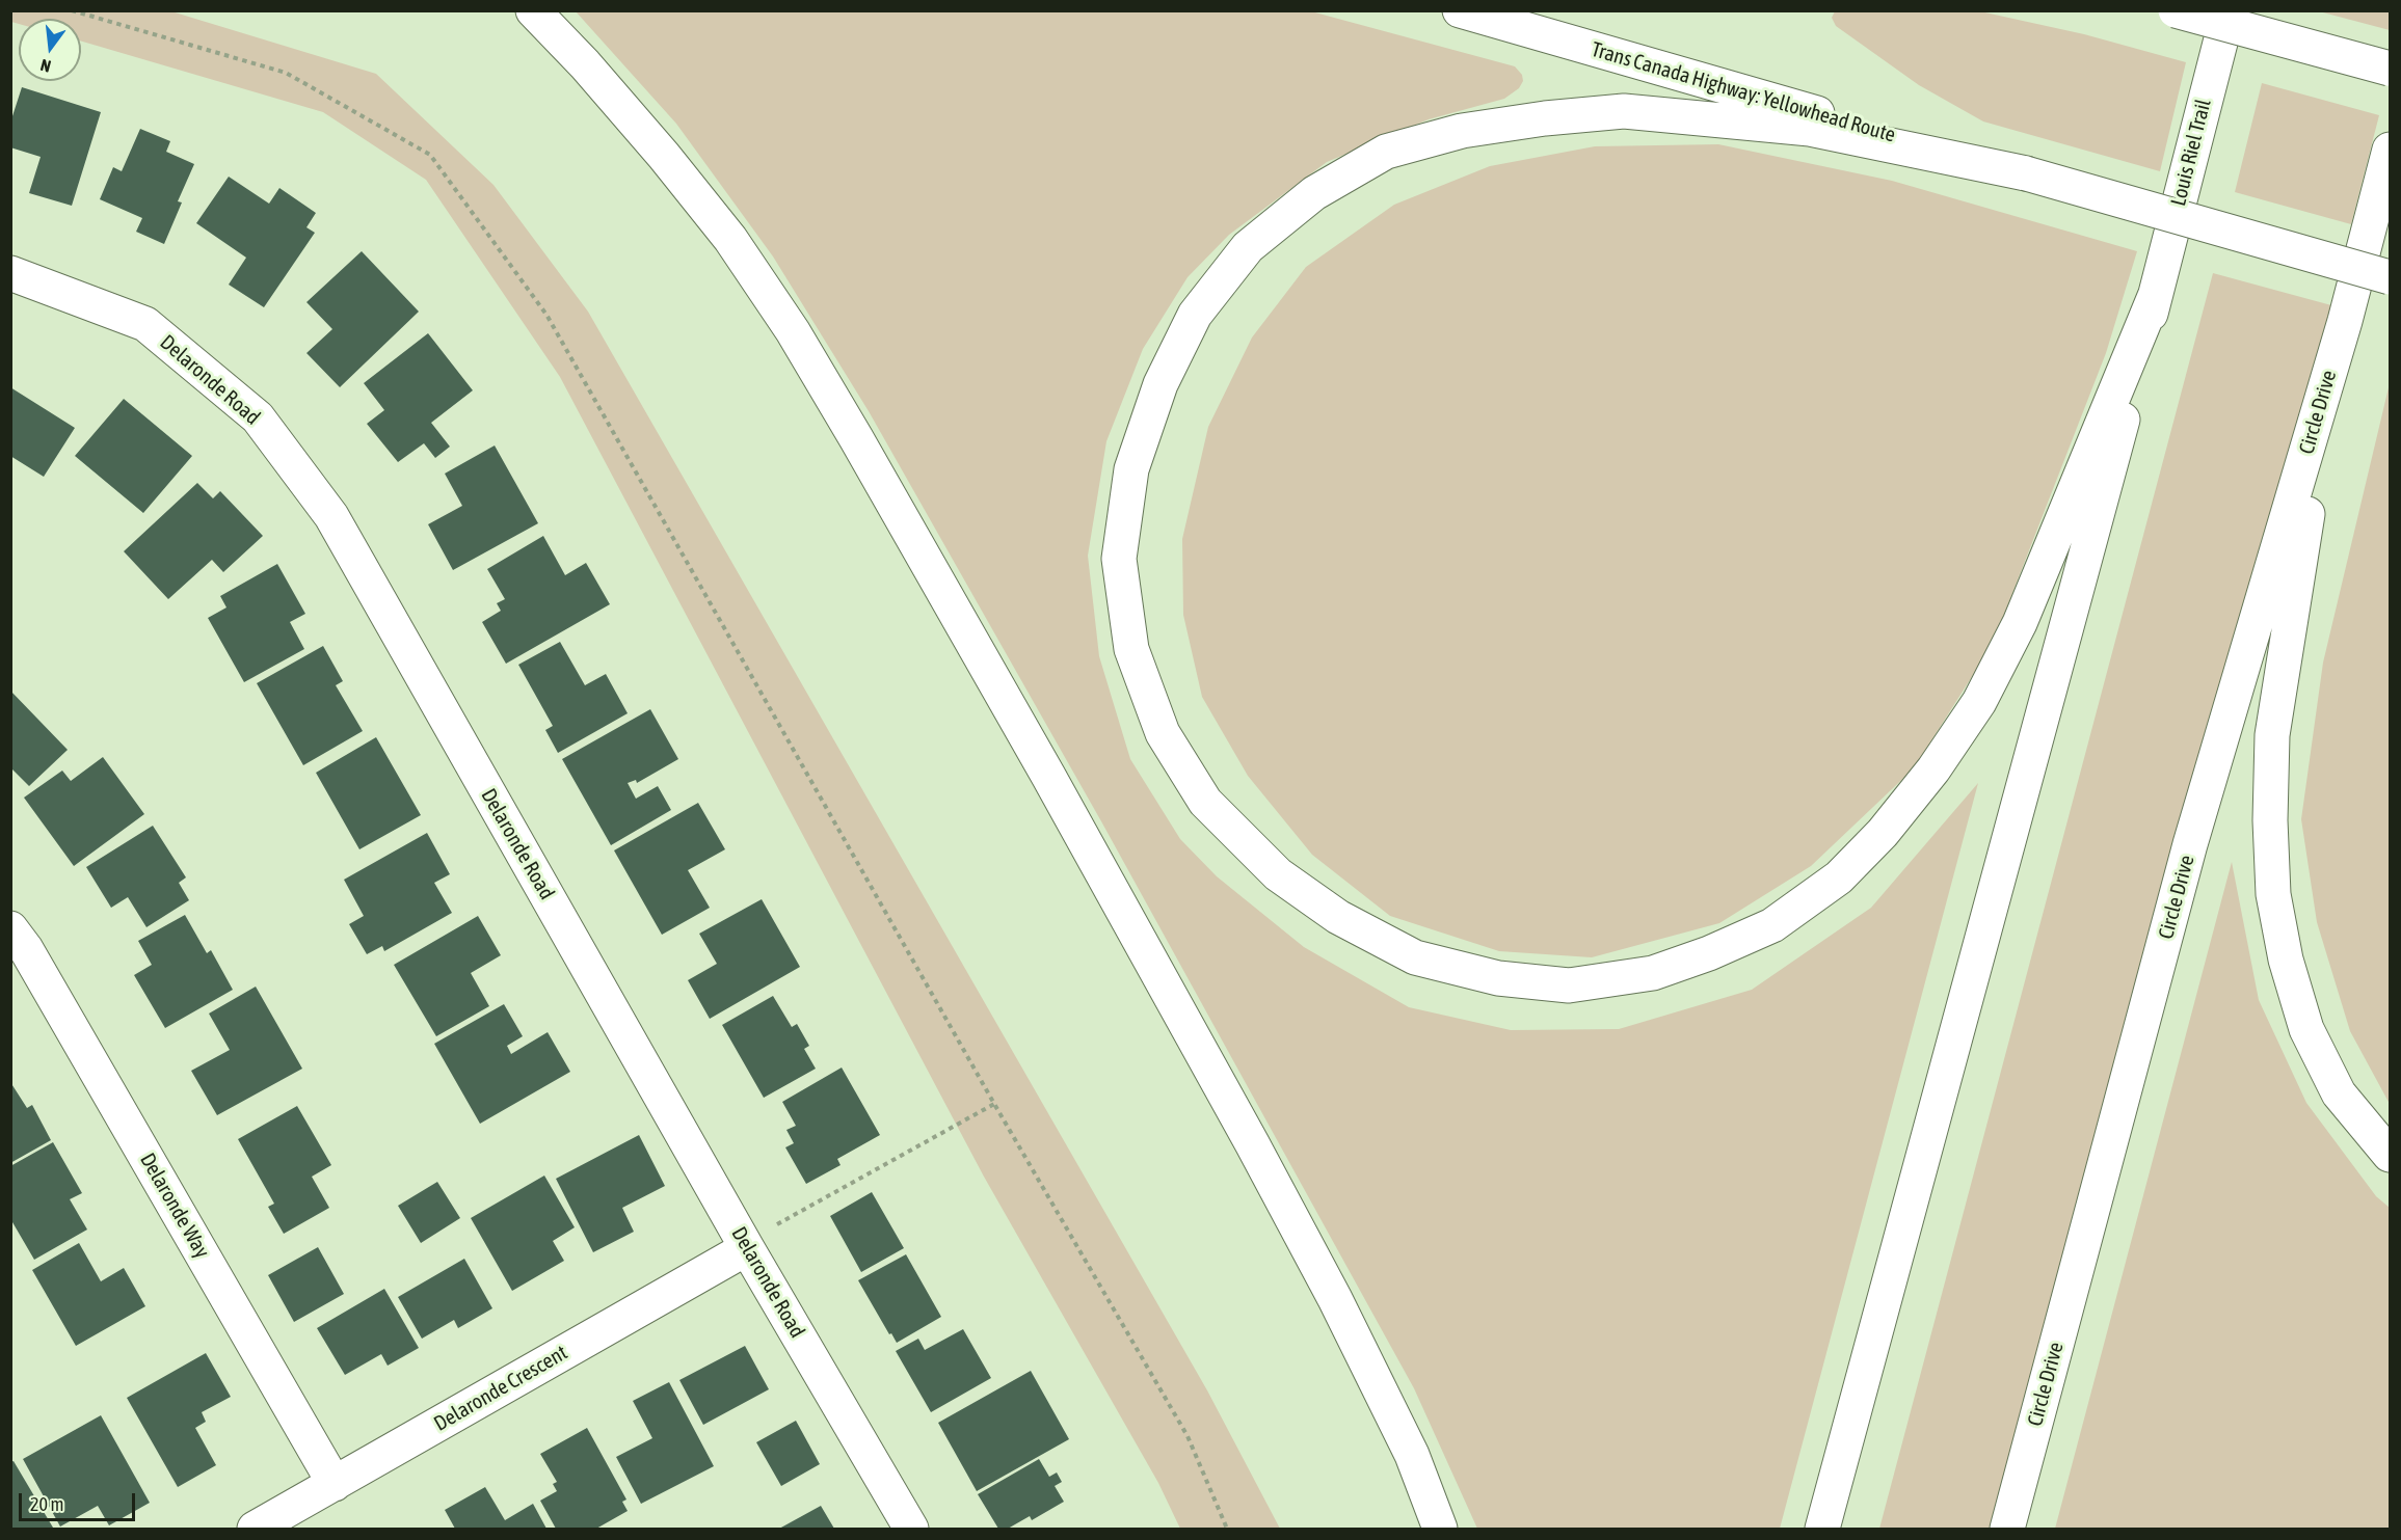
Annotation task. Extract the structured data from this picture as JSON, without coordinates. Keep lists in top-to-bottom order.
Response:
{
  "streets": {
    "main road": [
      "Trans Canada Highway: Yellowhead Route",
      "Louis Riel Trail",
      "Delaronde Road",
      "Circle Drive",
      "Delaronde Way",
      "Delaronde Crescent"
    ]
  },
  "crossings": [
    ["Delaronde Road", "Delaronde Crescent"],
    ["Delaronde Way", "Delaronde Crescent"]
  ],
  "scale_bar": "20 m",
  "north": "bottom"
}
